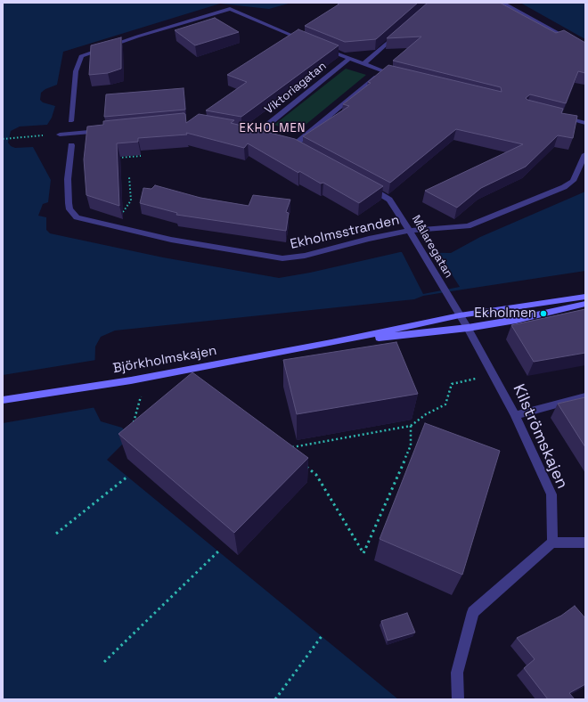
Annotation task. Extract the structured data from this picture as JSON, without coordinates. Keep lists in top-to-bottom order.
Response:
{
  "streets": {
    "street": [
      "Viktoriagatan",
      "Ekholmsstranden",
      "Målaregatan",
      "Björkholmskajen",
      "Kilströmskajen"
    ]
  },
  "crossings": [
    ["Ekholmsstranden", "Målaregatan"],
    ["Målaregatan", "Björkholmskajen"],
    ["Målaregatan", "Kilströmskajen"],
    ["Björkholmskajen", "Kilströmskajen"]
  ],
  "districts": ["EKHOLMEN"],
  "places": ["Ekholmen"]
}
